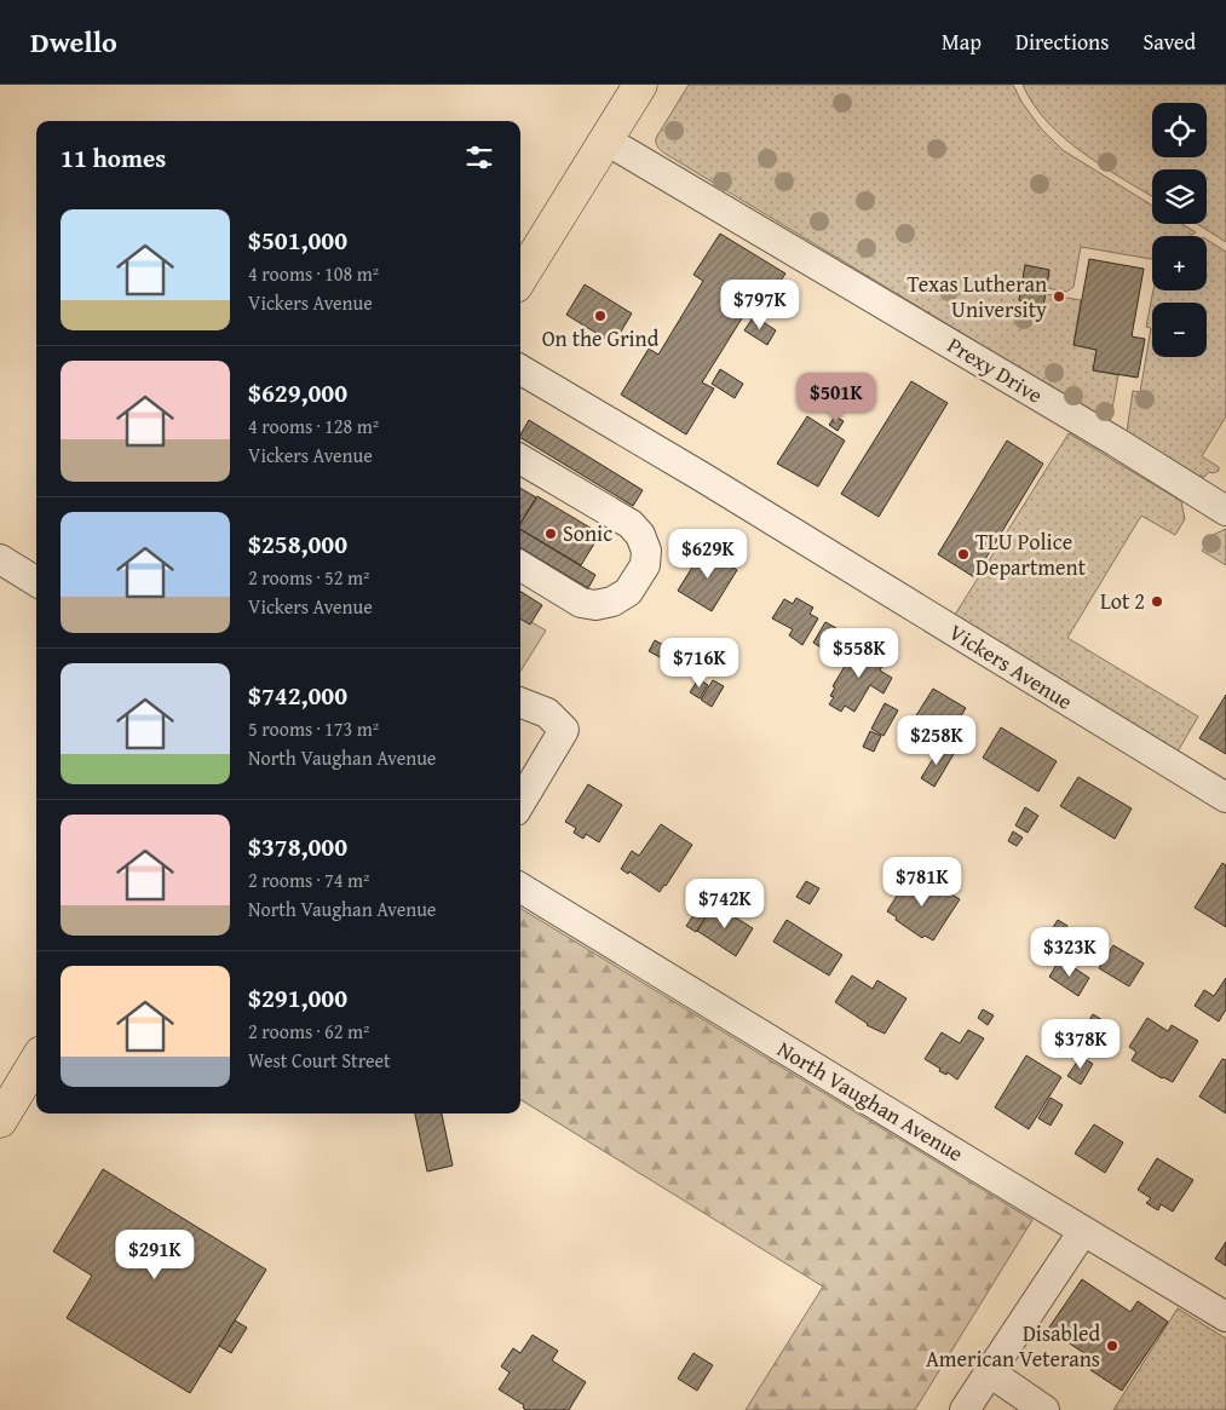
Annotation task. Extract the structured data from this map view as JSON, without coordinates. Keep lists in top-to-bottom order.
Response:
{
  "streets": {
    "street": ["Prexy Drive", "Vickers Avenue", "North Vaughan Avenue"]
  },
  "places": [
    "Texas Lutheran University",
    "On the Grind",
    "Sonic",
    "TLU Police Department",
    "Lot 2",
    "Disabled American Veterans"
  ],
  "page": {
    "header": "Dwello",
    "nav": ["Map", "Directions", "Saved"],
    "map_buttons": ["+", "−"],
    "heading": "11 homes",
    "list": [
      {
        "name": "$501,000",
        "note": "4 rooms · 108 m² · Vickers Avenue"
      },
      {
        "name": "$629,000",
        "note": "4 rooms · 128 m² · Vickers Avenue"
      },
      {
        "name": "$258,000",
        "note": "2 rooms · 52 m² · Vickers Avenue"
      },
      {
        "name": "$742,000",
        "note": "5 rooms · 173 m² · North Vaughan Avenue"
      },
      {
        "name": "$378,000",
        "note": "2 rooms · 74 m² · North Vaughan Avenue"
      },
      {
        "name": "$291,000",
        "note": "2 rooms · 62 m² · West Court Street"
      }
    ],
    "price": [
      "$797K",
      "$501K",
      "$629K",
      "$558K",
      "$716K",
      "$258K",
      "$781K",
      "$742K",
      "$323K",
      "$378K",
      "$291K"
    ]
  }
}
